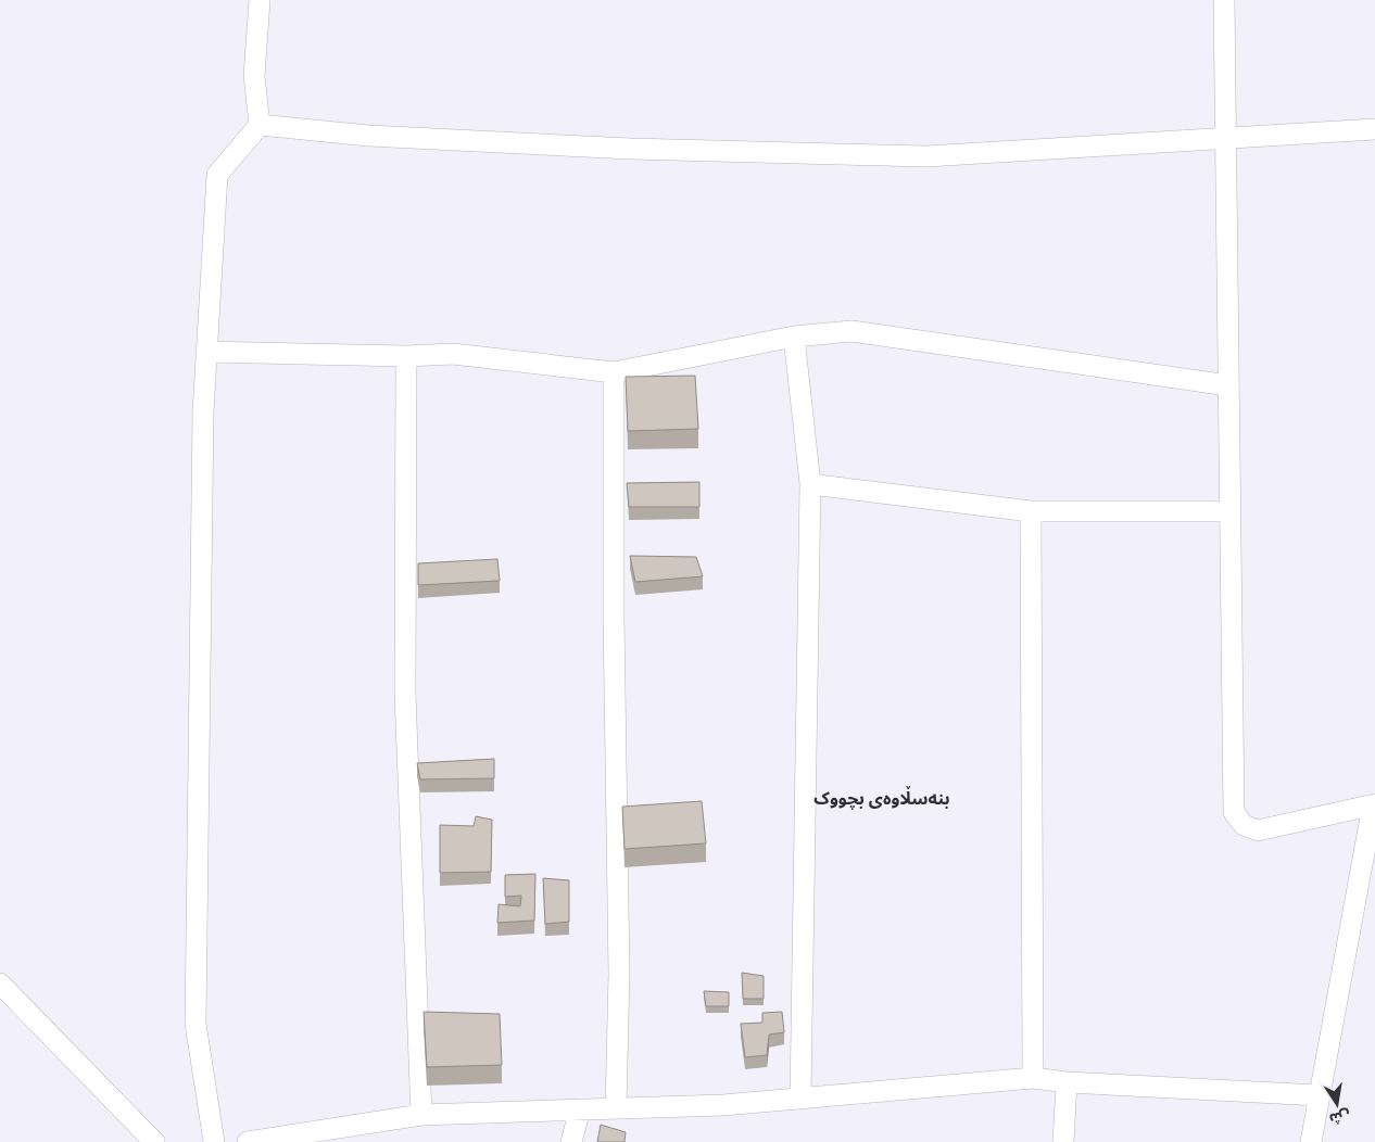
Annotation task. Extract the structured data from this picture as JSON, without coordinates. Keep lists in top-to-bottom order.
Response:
{
  "districts": ["بنەسڵاوەی بچووک"],
  "north": "bottom"
}
